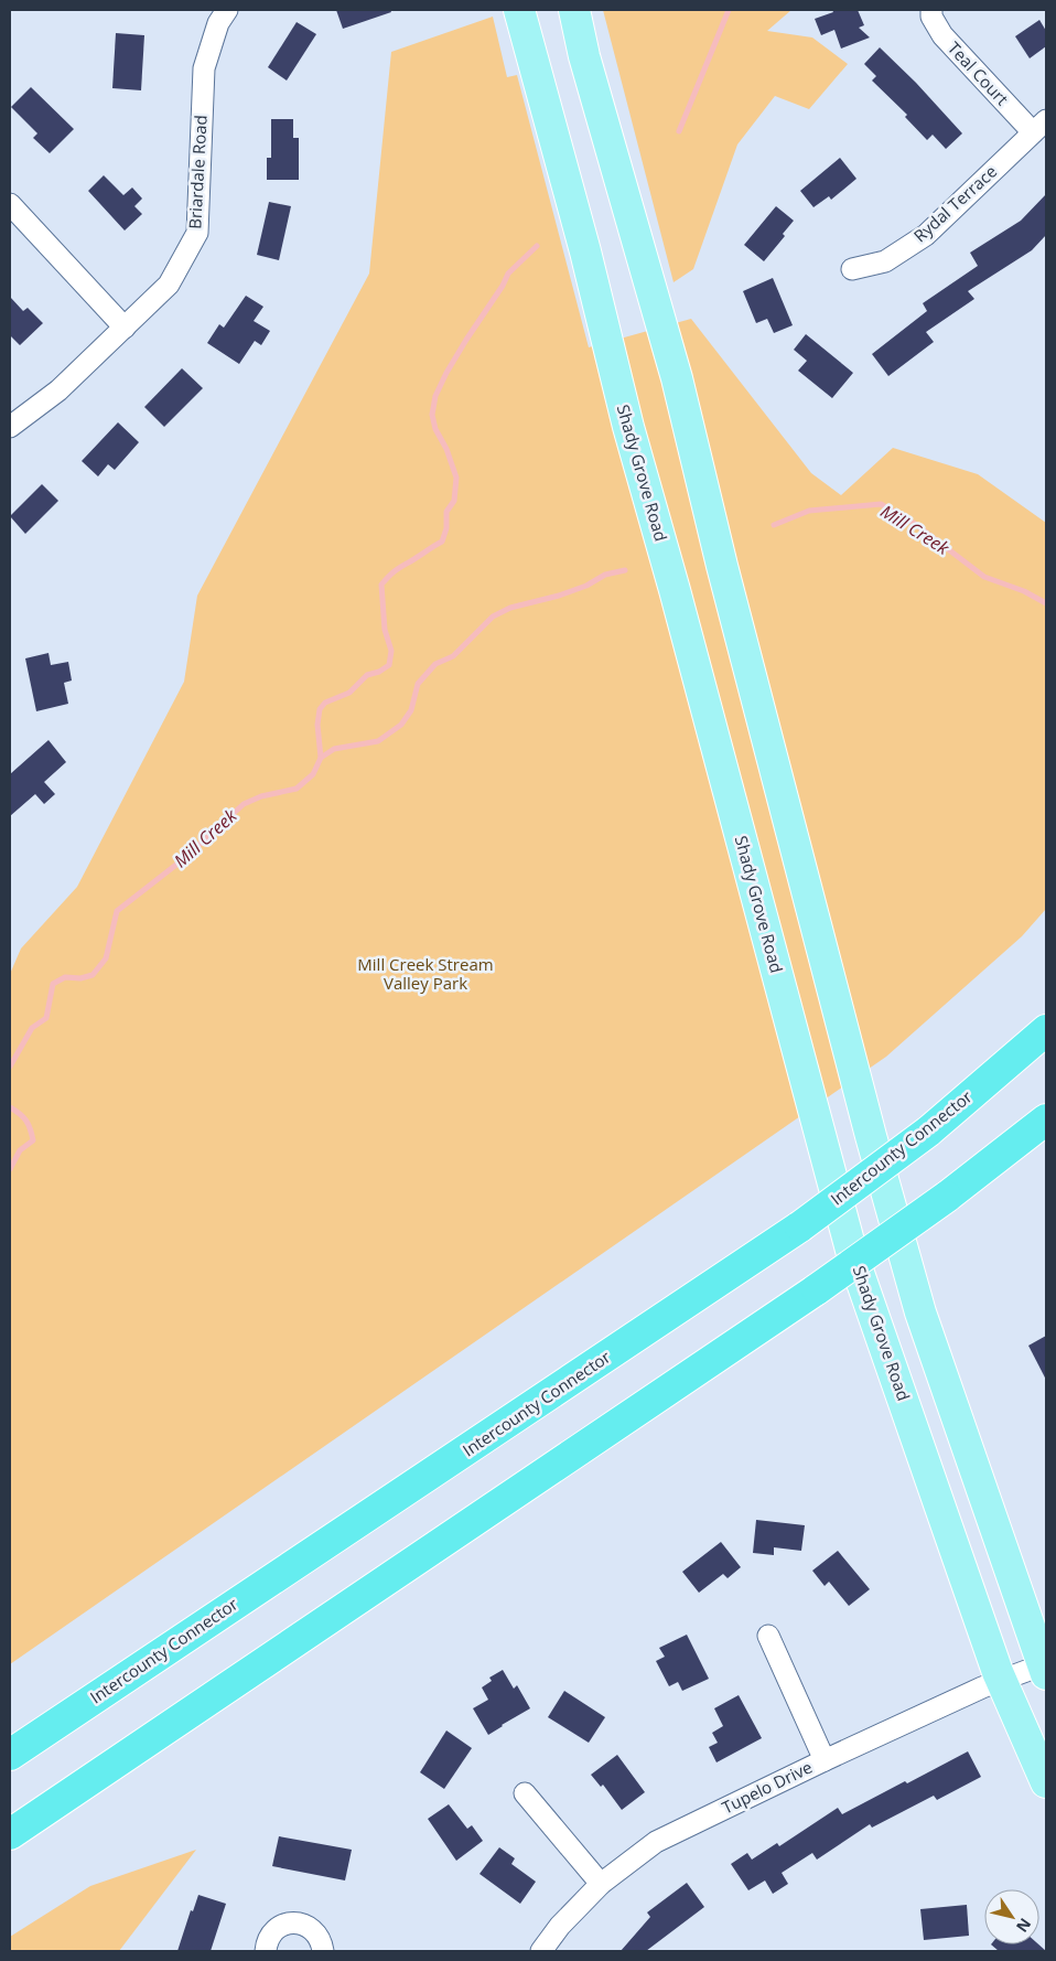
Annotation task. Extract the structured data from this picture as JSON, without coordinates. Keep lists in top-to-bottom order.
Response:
{
  "streets": {
    "highway": ["Intercounty Connector"],
    "main road": ["Shady Grove Road"],
    "street": [
      "Teal Court",
      "Briardale Road",
      "Rydal Terrace",
      "Tupelo Drive"
    ]
  },
  "crossings": [
    ["Teal Court", "Rydal Terrace"],
    ["Shady Grove Road", "Tupelo Drive"]
  ],
  "water": ["Mill Creek"],
  "parks": ["Mill Creek Stream Valley Park"],
  "north": "bottom right"
}
